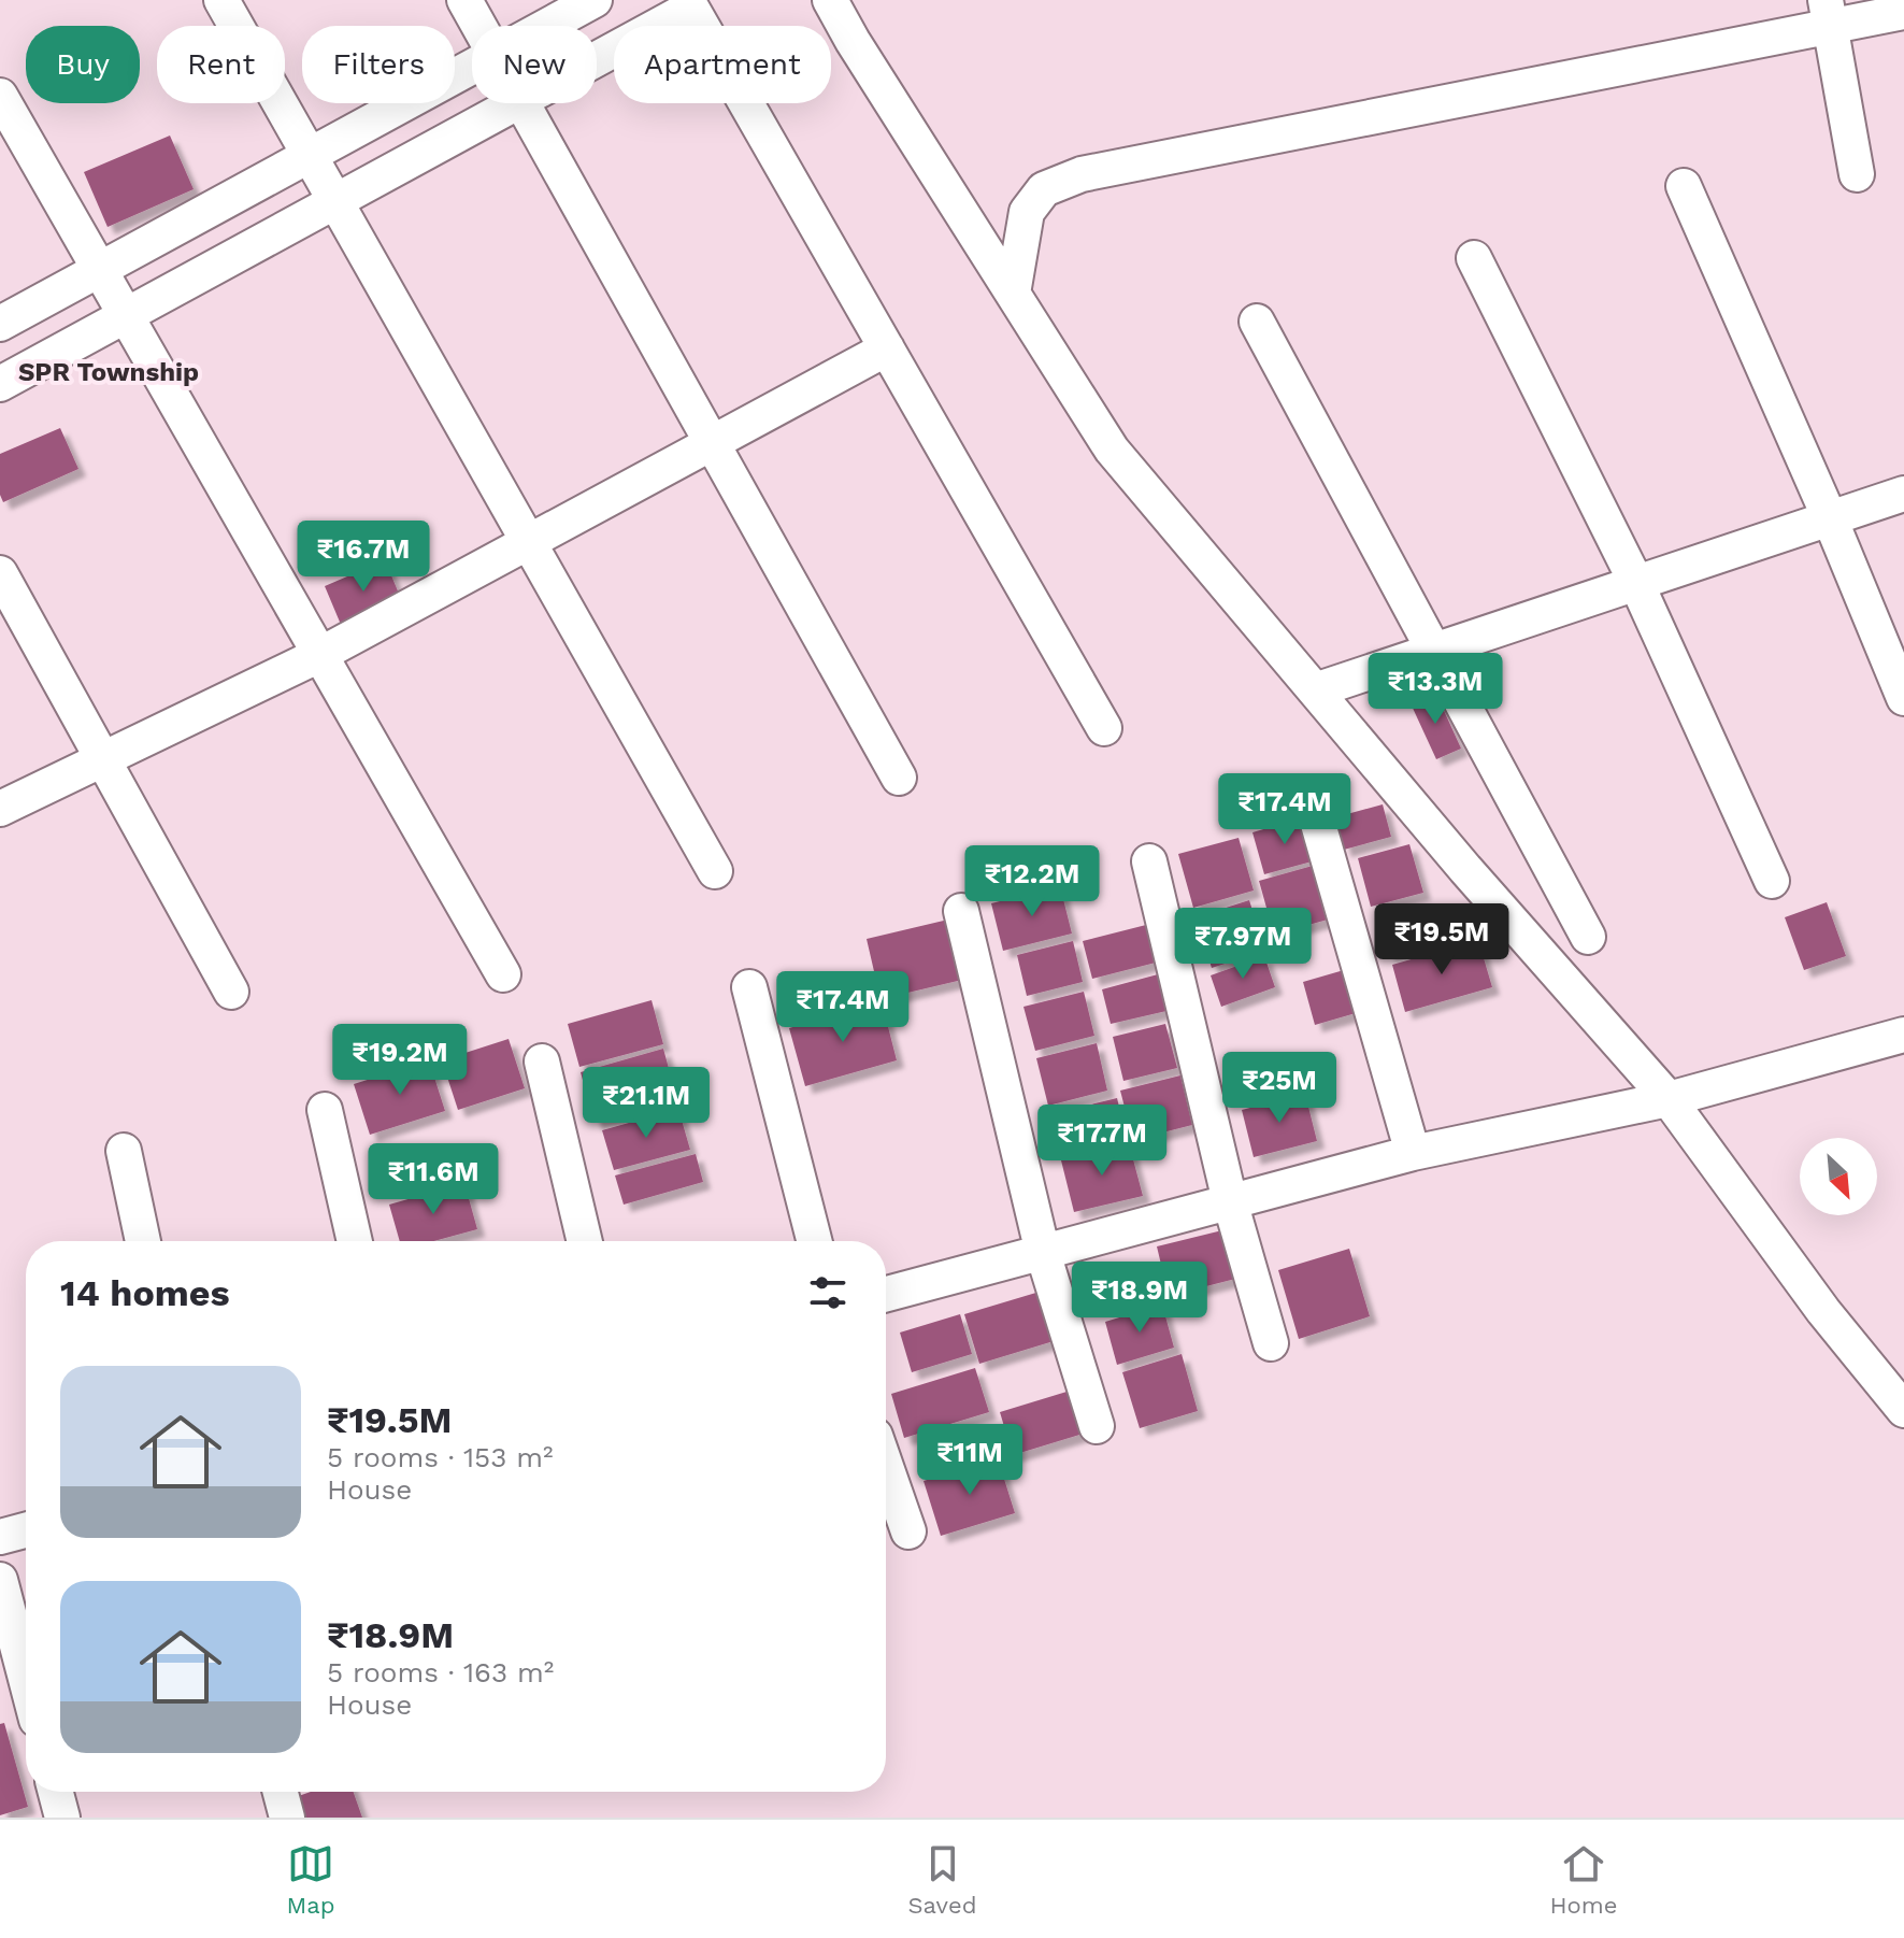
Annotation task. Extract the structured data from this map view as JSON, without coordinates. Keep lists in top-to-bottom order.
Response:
{
  "districts": ["SPR Township"],
  "north": "bottom right",
  "page": {
    "chip": [
      "Buy",
      "Rent",
      "Filters",
      "New",
      "Apartment"
    ],
    "price": [
      "₹16.7M",
      "₹13.3M",
      "₹17.4M",
      "₹12.2M",
      "₹19.5M",
      "₹7.97M",
      "₹17.4M",
      "₹19.2M",
      "₹25M",
      "₹21.1M",
      "₹17.7M",
      "₹11.6M",
      "₹18.9M",
      "₹11M"
    ],
    "heading": "14 homes",
    "list": [
      {
        "name": "₹19.5M",
        "note": "5 rooms · 153 m² · House"
      },
      {
        "name": "₹18.9M",
        "note": "5 rooms · 163 m² · House"
      }
    ],
    "tabs": ["Map", "Saved", "Home"]
  }
}
